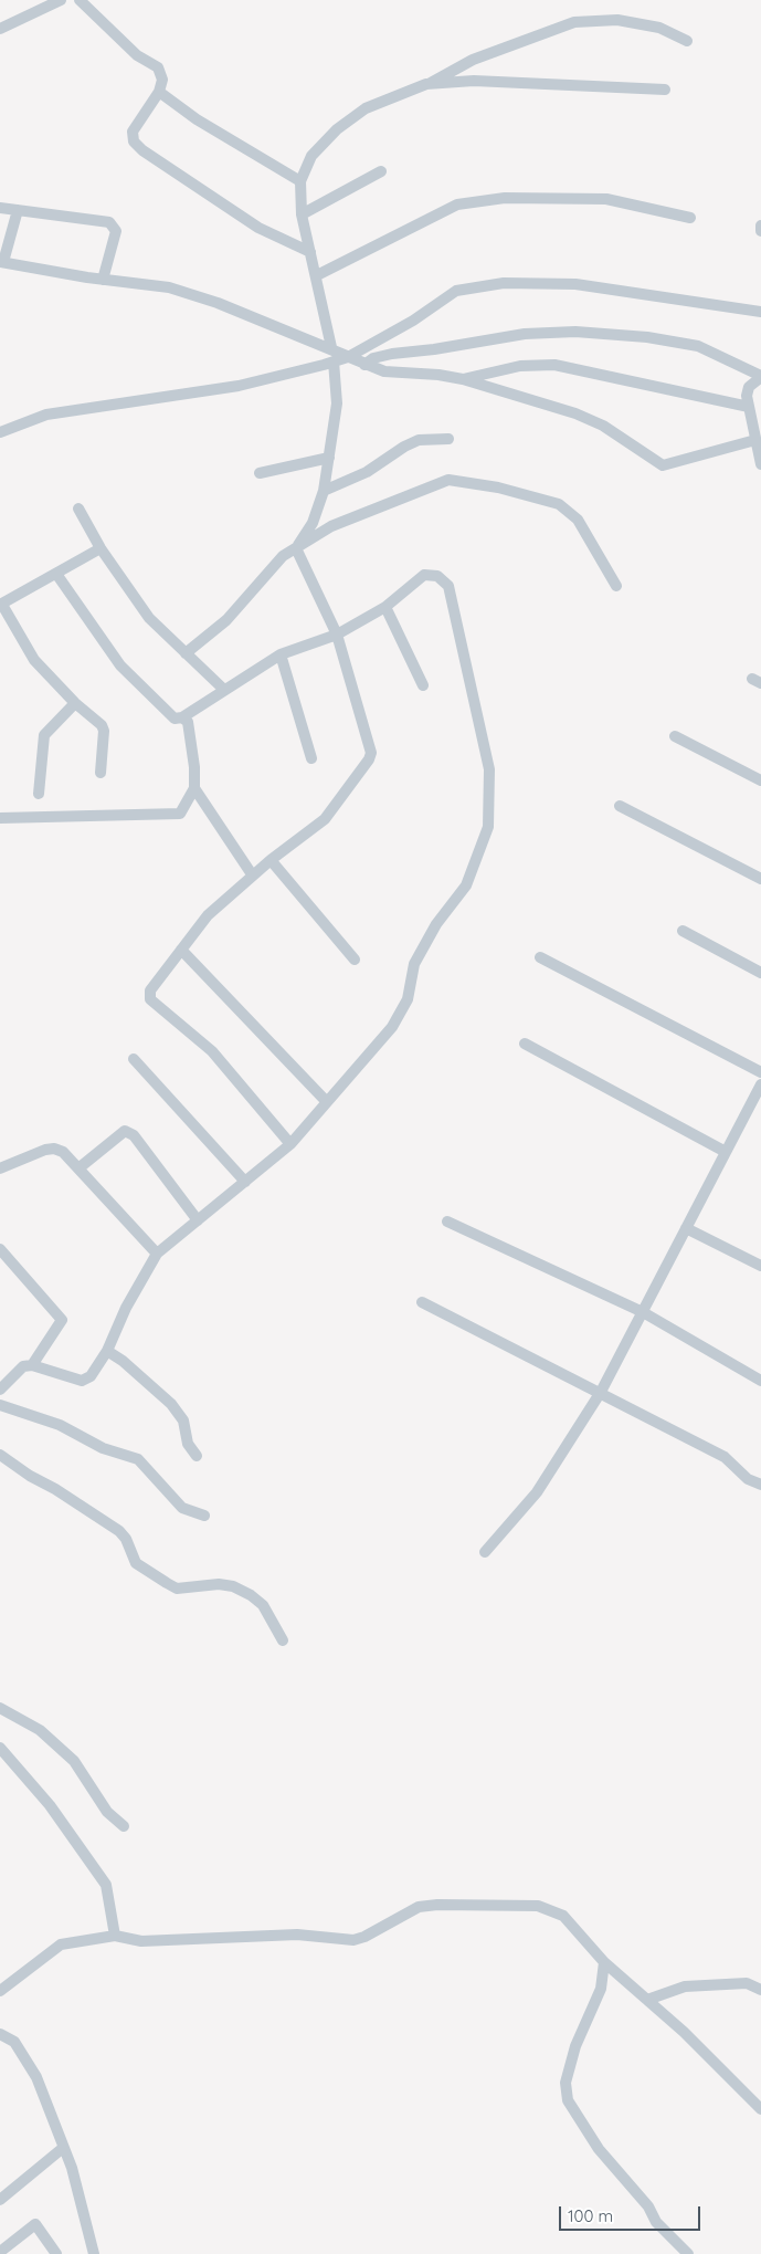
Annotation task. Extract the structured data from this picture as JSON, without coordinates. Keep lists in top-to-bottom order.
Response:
{
  "scale_bar": "100 m"
}
